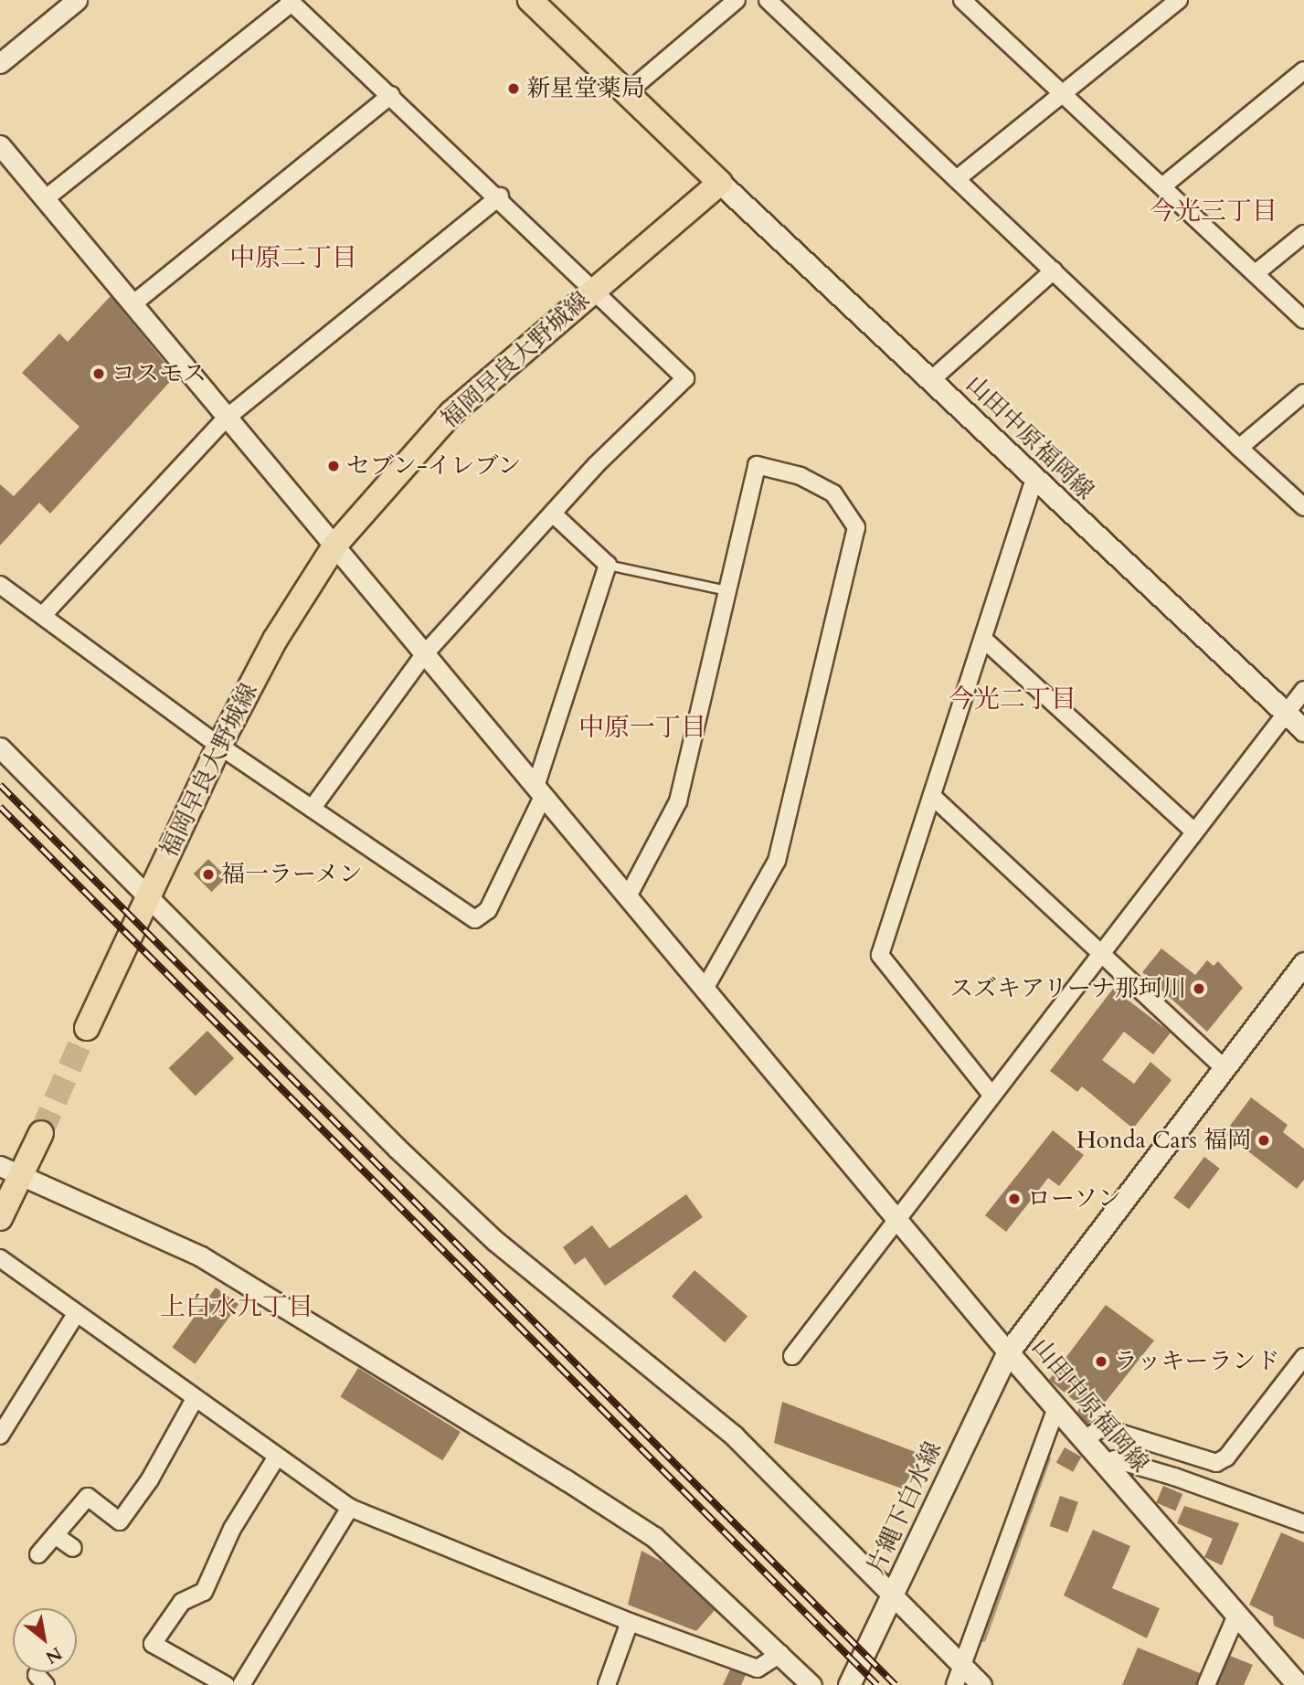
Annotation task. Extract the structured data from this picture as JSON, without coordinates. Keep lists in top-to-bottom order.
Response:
{
  "streets": {
    "main road": ["福岡早良大野城線", "山田中原福岡線", "片縄下白水線"]
  },
  "crossings": [
    ["福岡早良大野城線", "山田中原福岡線"],
    ["山田中原福岡線", "片縄下白水線"]
  ],
  "districts": [
    "今光三丁目",
    "中原二丁目",
    "今光二丁目",
    "中原一丁目",
    "上白水九丁目"
  ],
  "places": [
    "新星堂薬局",
    "コスモス",
    "セブン-イレブン",
    "福一ラーメン",
    "スズキアリーナ那珂川",
    "Honda Cars 福岡",
    "ローソン",
    "ラッキーランド"
  ],
  "north": "bottom right"
}
